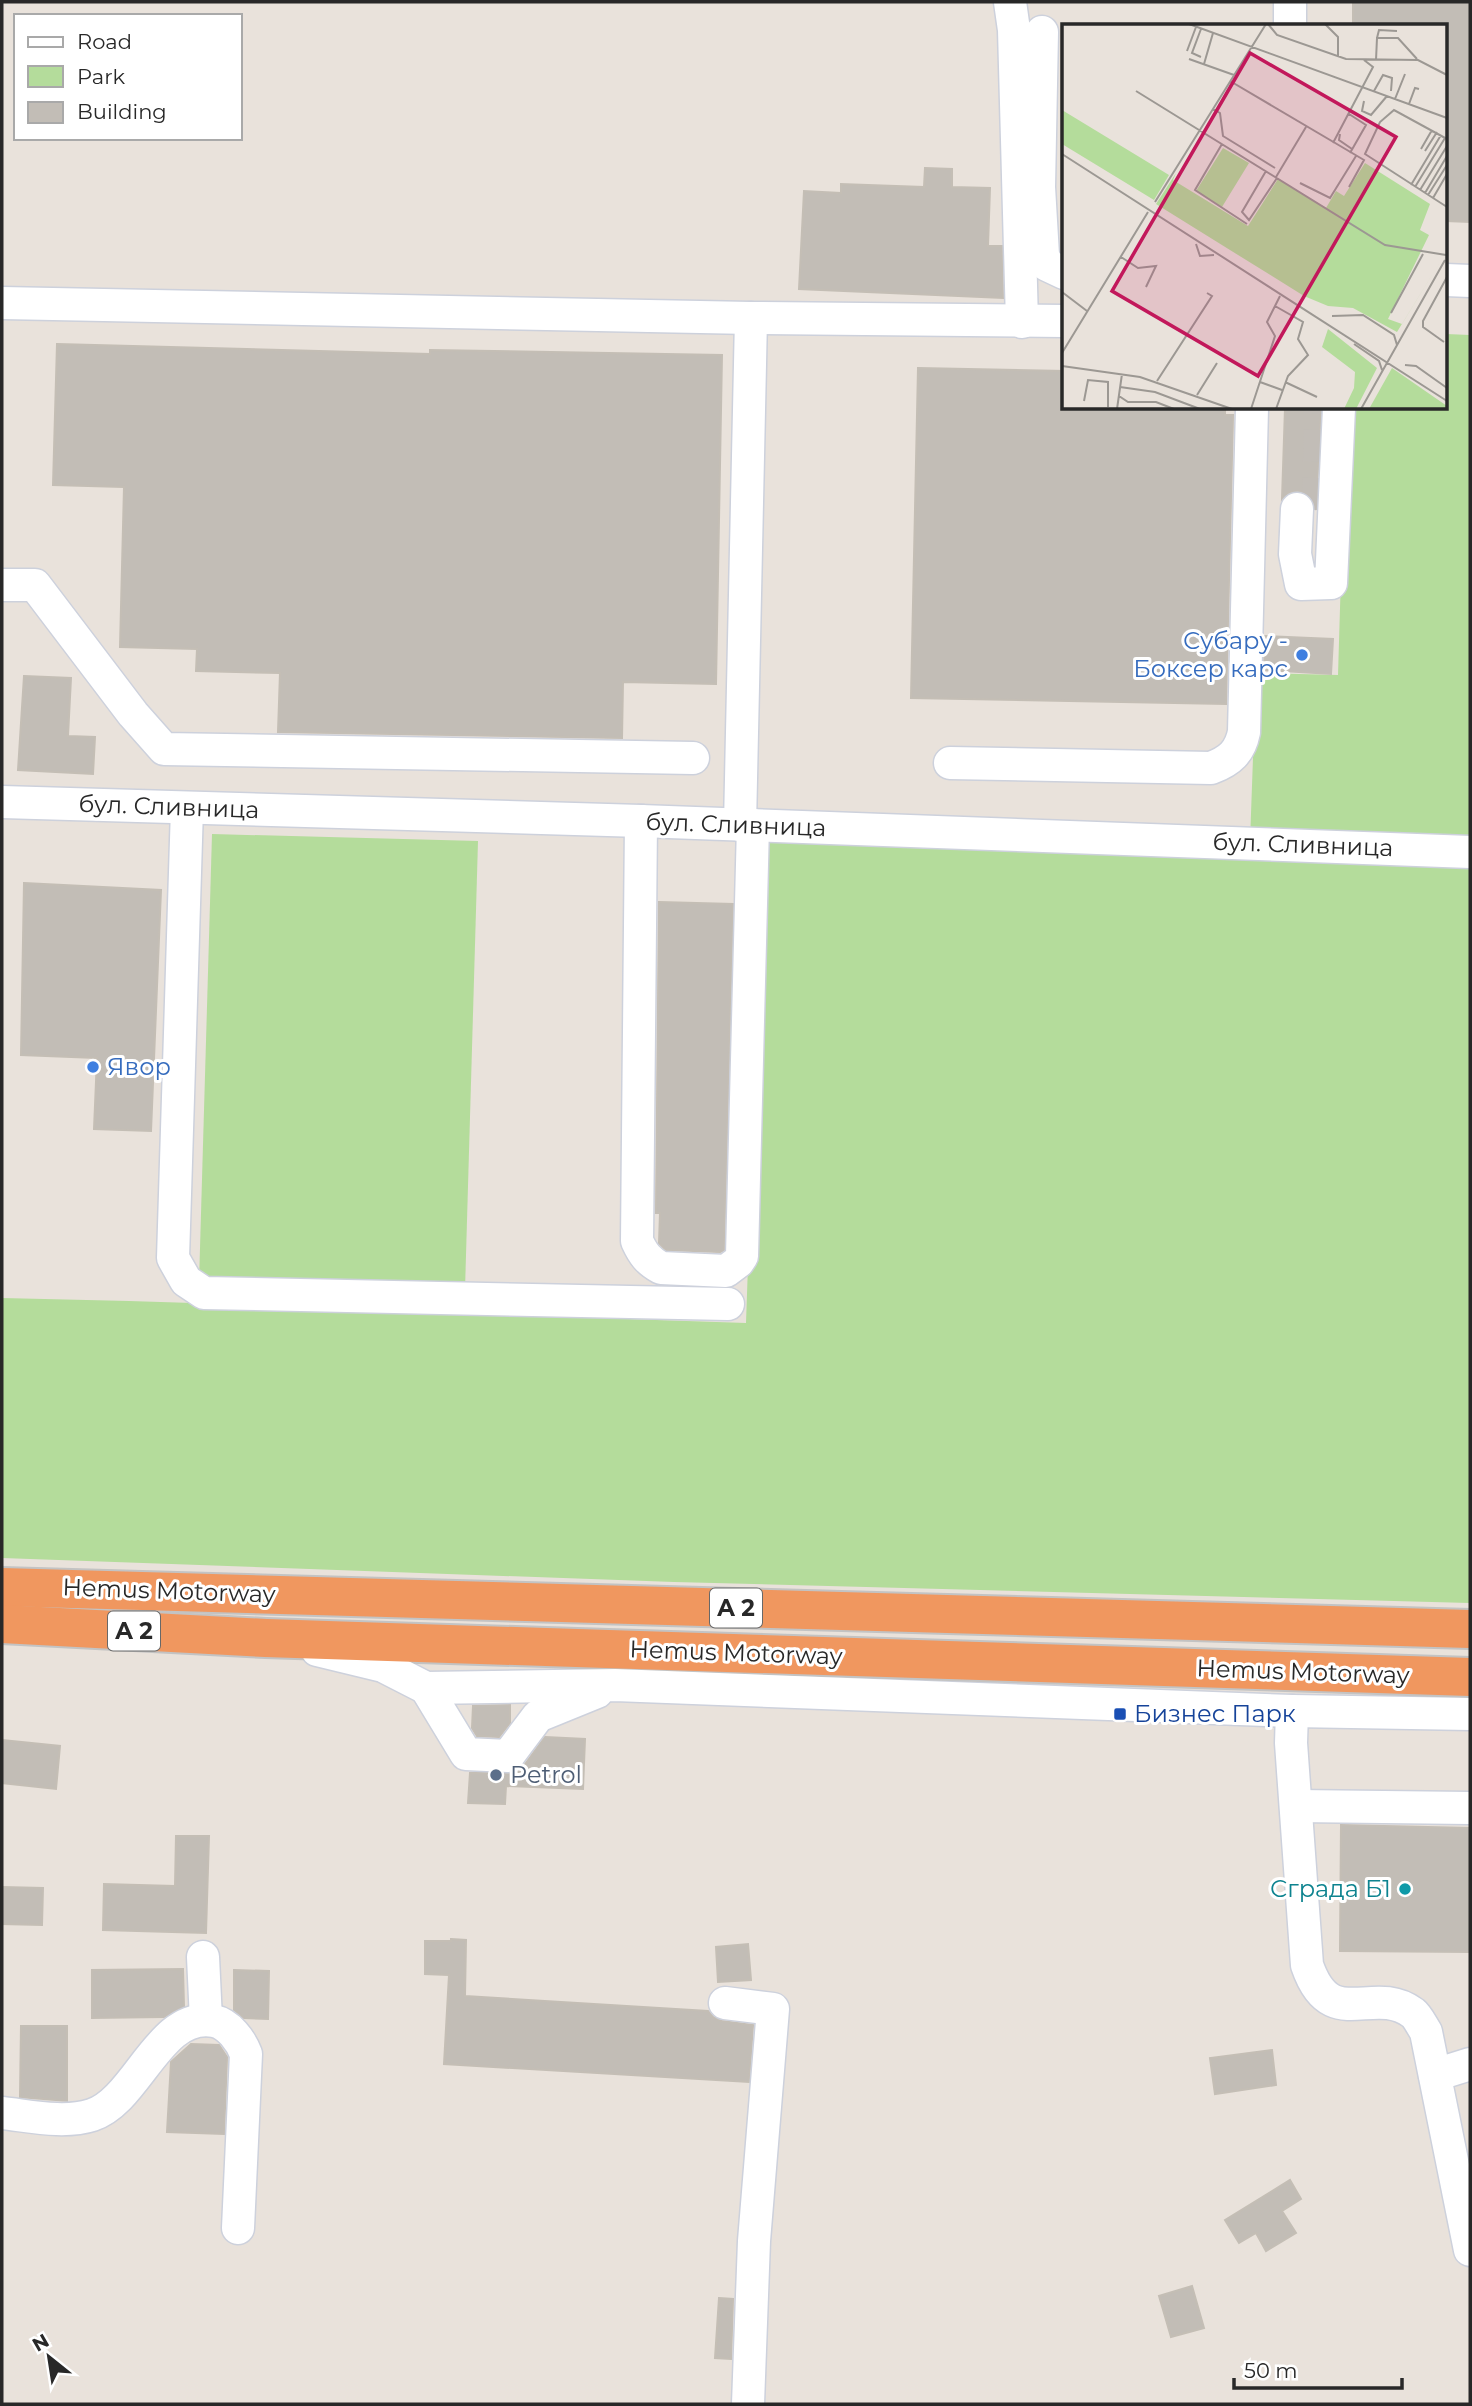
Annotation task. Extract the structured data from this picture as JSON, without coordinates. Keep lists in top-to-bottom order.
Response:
{
  "streets": {
    "highway": ["Hemus Motorway", "A 2"],
    "street": ["бул. Сливница"]
  },
  "places": {
    "other": [
      "Субару - Боксер карс",
      "Явор",
      "Petrol",
      "Сграда Б1"
    ],
    "transit": ["Бизнес Парк"]
  },
  "legend": ["Road", "Park", "Building"],
  "scale_bar": "50 m",
  "north": "top left"
}
